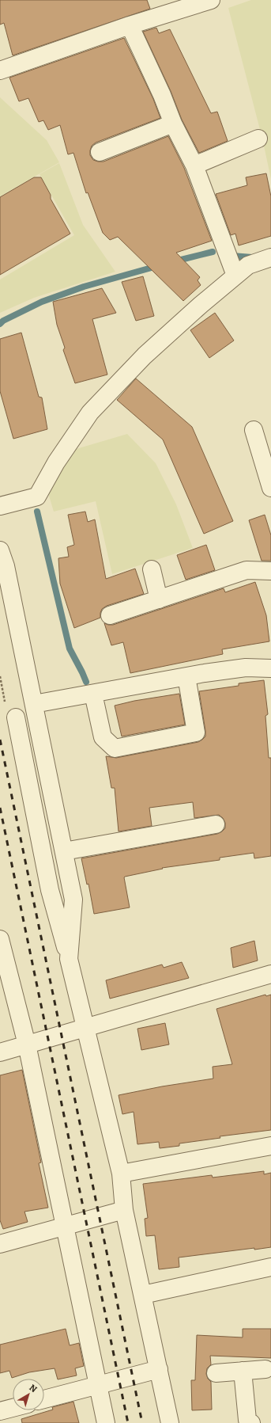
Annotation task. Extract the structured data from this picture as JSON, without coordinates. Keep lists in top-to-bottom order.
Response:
{
  "north": "top right"
}
